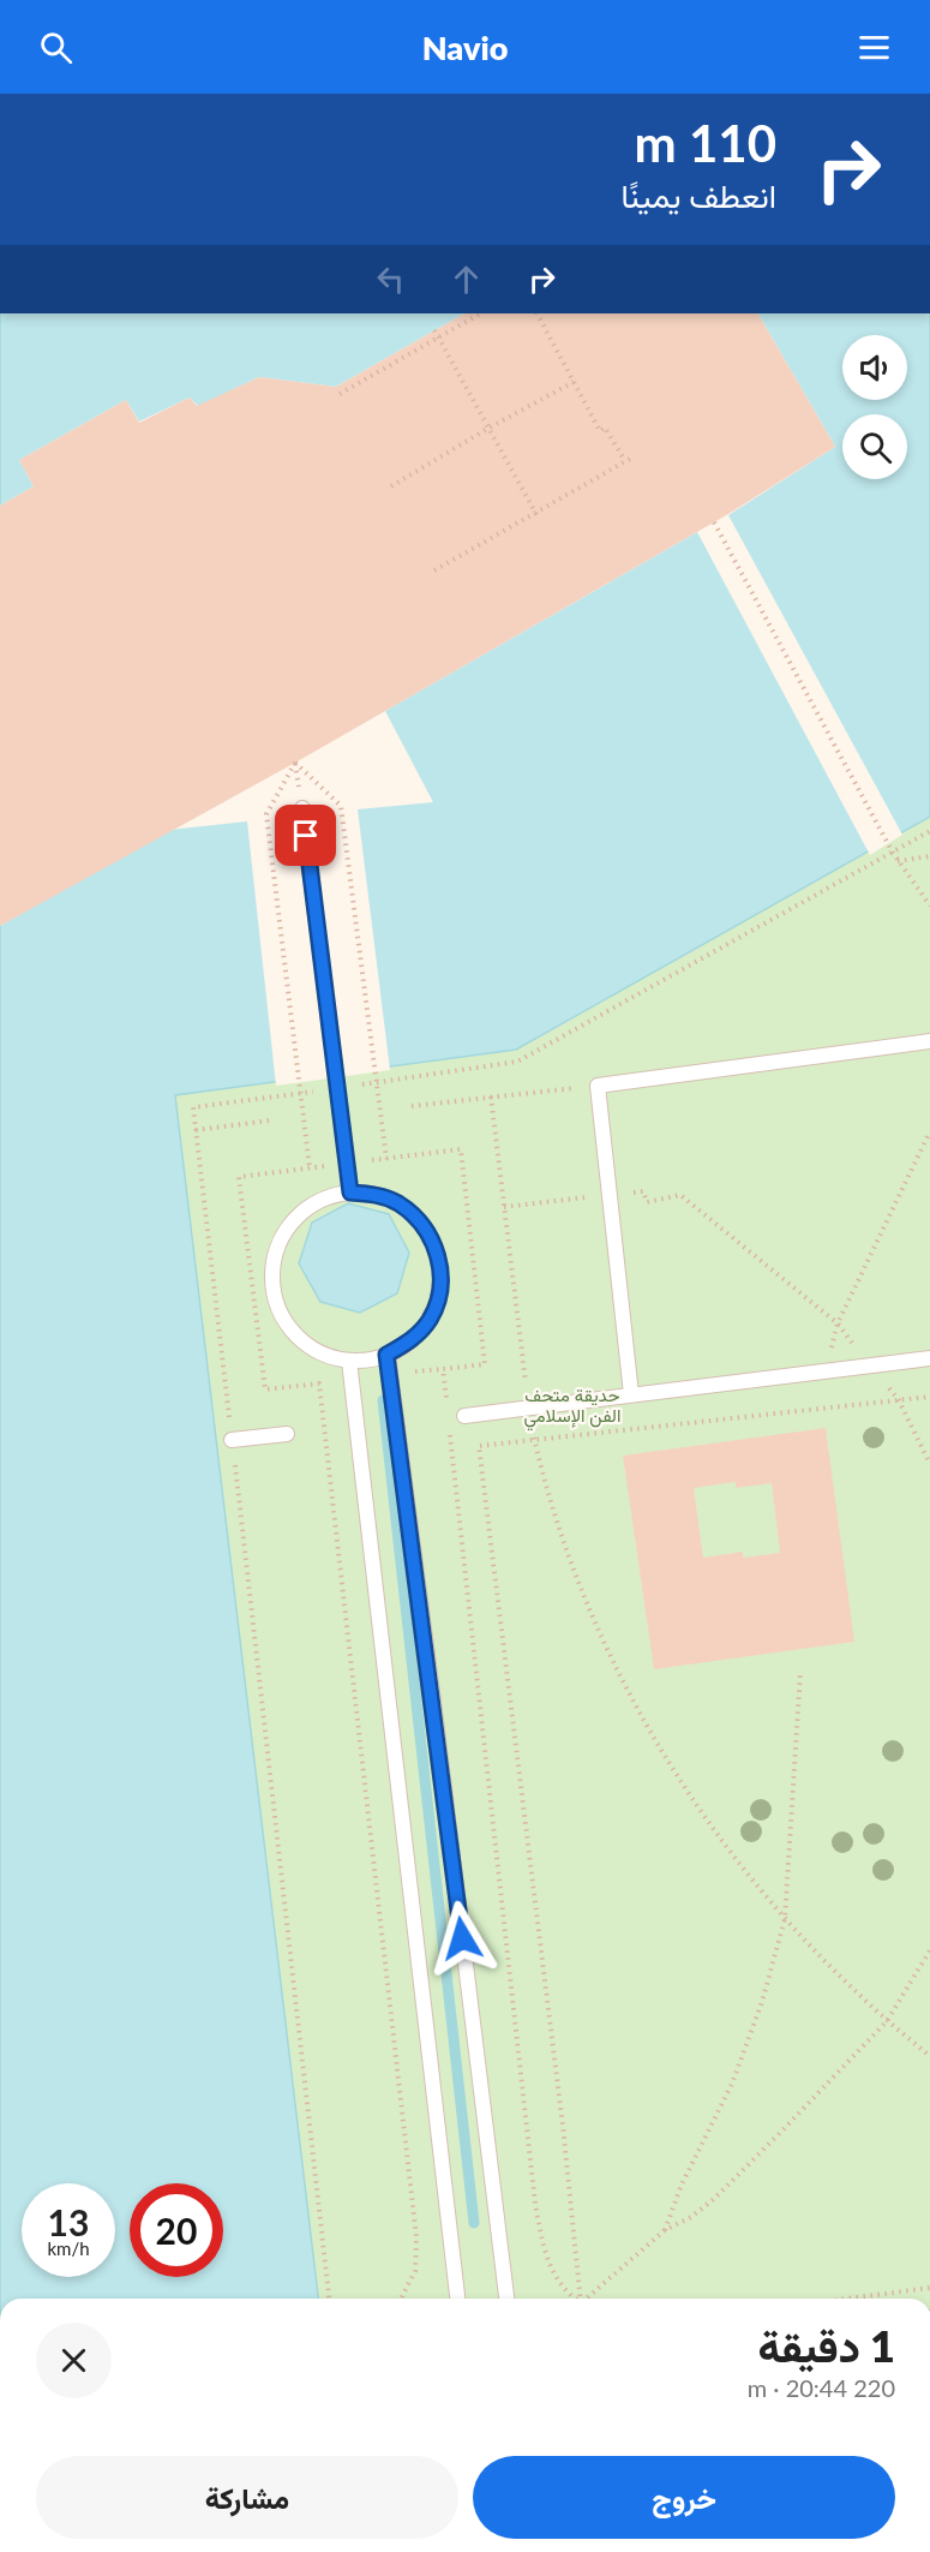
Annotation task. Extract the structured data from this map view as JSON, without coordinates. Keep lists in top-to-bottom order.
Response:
{
  "parks": ["حديقة متحف الفن الإسلامي"],
  "page": {
    "header": "Navio",
    "turn": ["110 m", "انعطف يمينًا"],
    "speed": "13 km/h",
    "limit": "20",
    "heading": ["1 دقيقة", "220 m · 20:44"],
    "buttons": ["خروج", "مشاركة"]
  }
}
